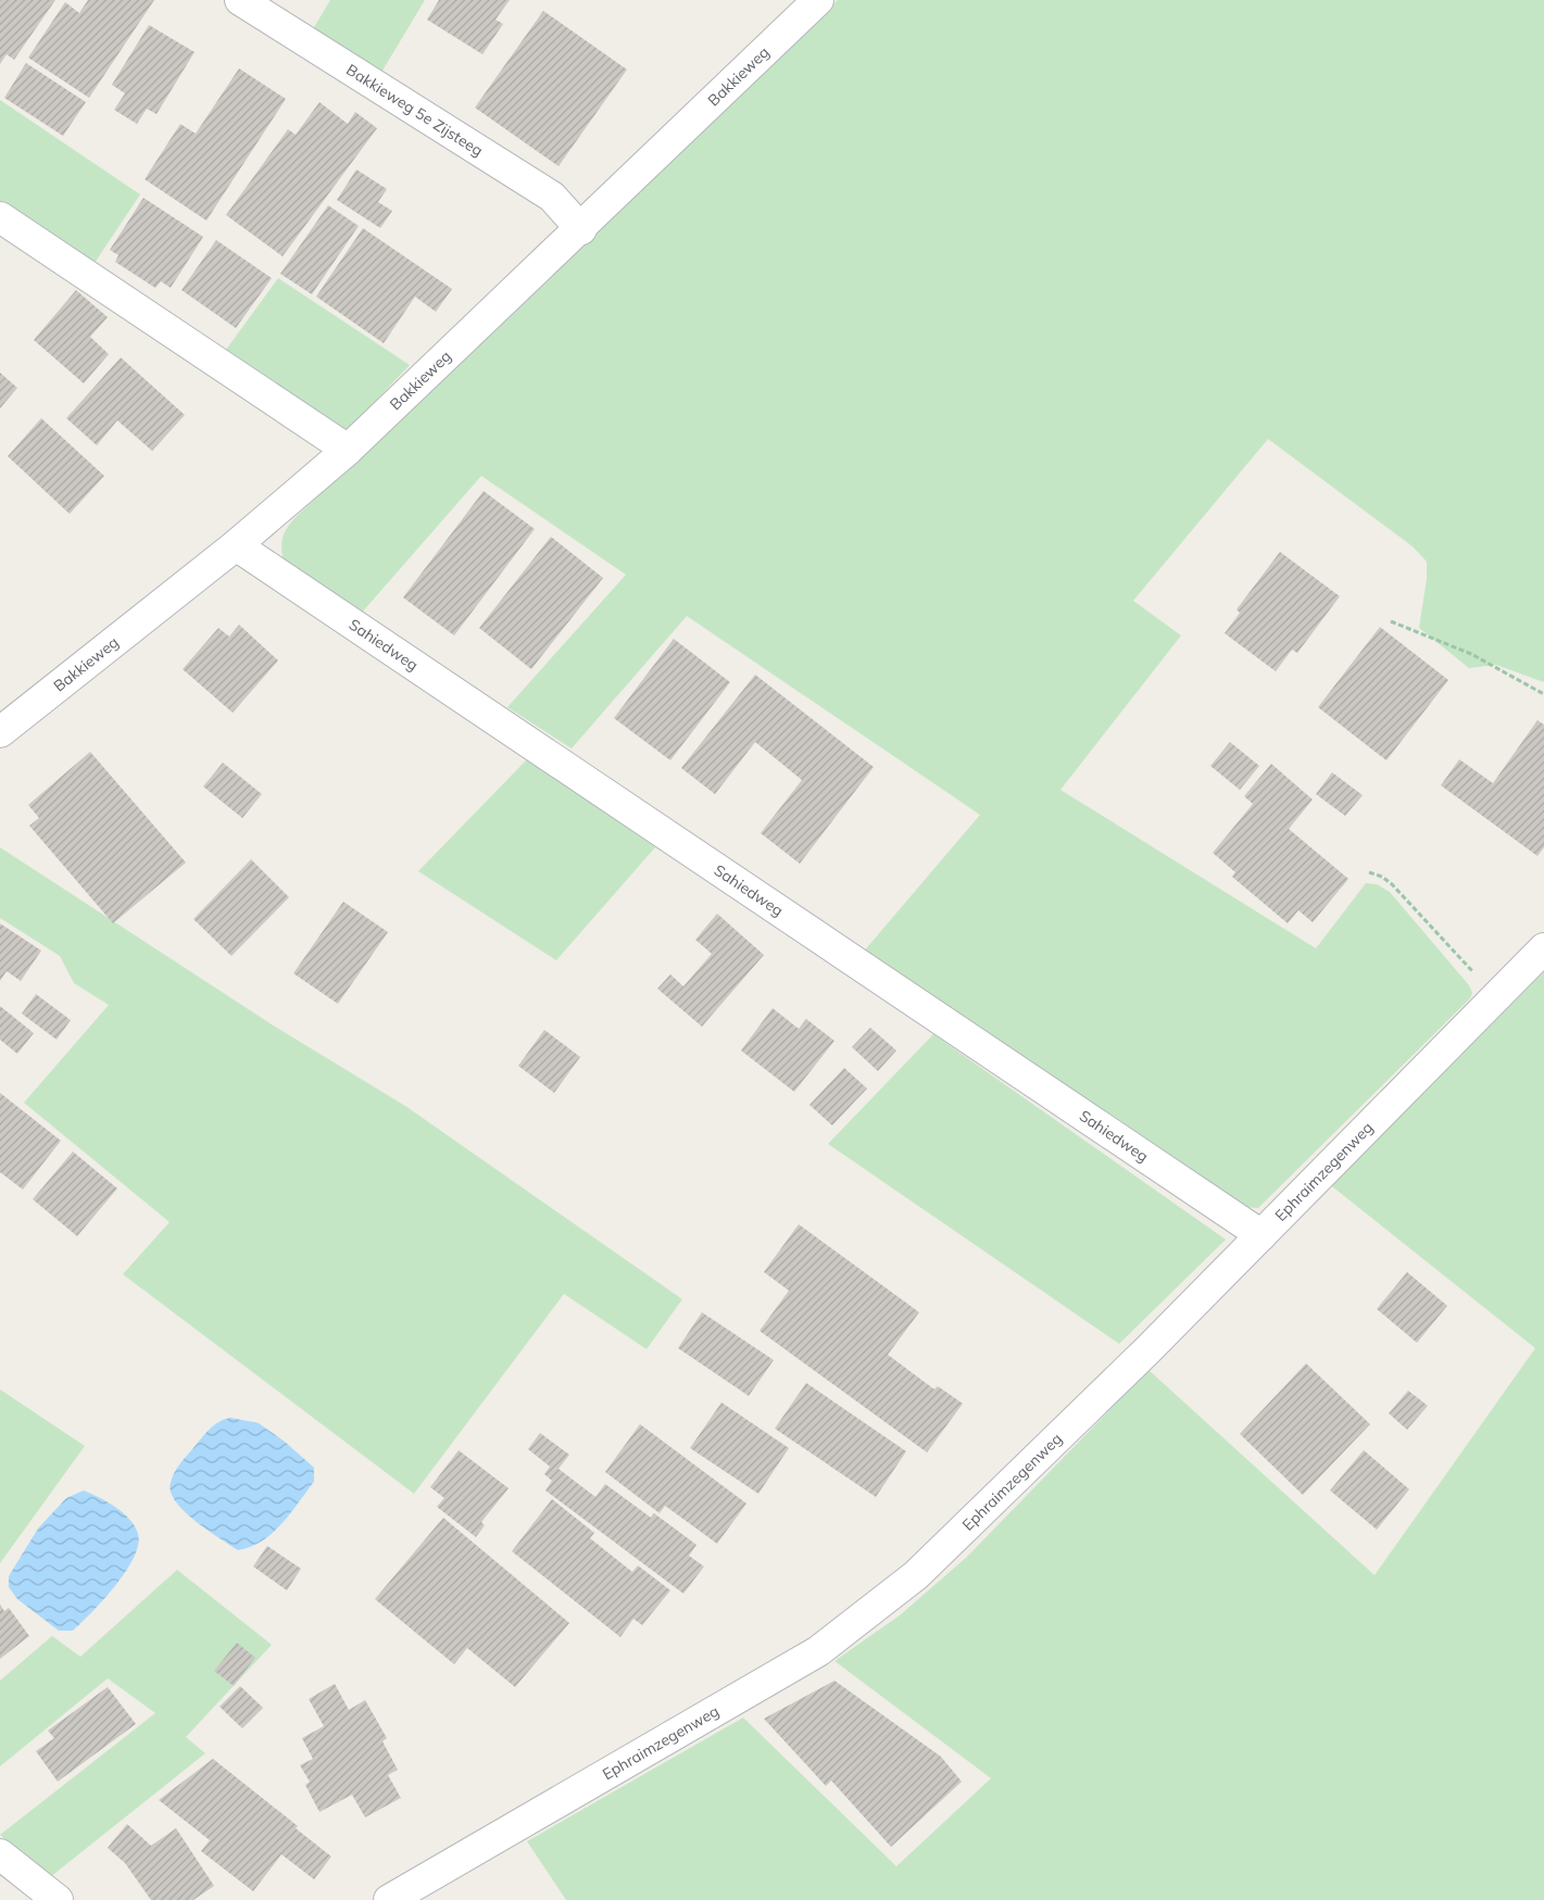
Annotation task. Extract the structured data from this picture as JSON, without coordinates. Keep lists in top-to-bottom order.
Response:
{
  "streets": {
    "street": [
      "Bakkieweg",
      "Bakkieweg 5e Zijsteeg",
      "Sahiedweg",
      "Ephraimzegenweg"
    ]
  },
  "crossings": [
    ["Bakkieweg", "Bakkieweg 5e Zijsteeg"],
    ["Bakkieweg", "Sahiedweg"],
    ["Sahiedweg", "Ephraimzegenweg"]
  ]
}
